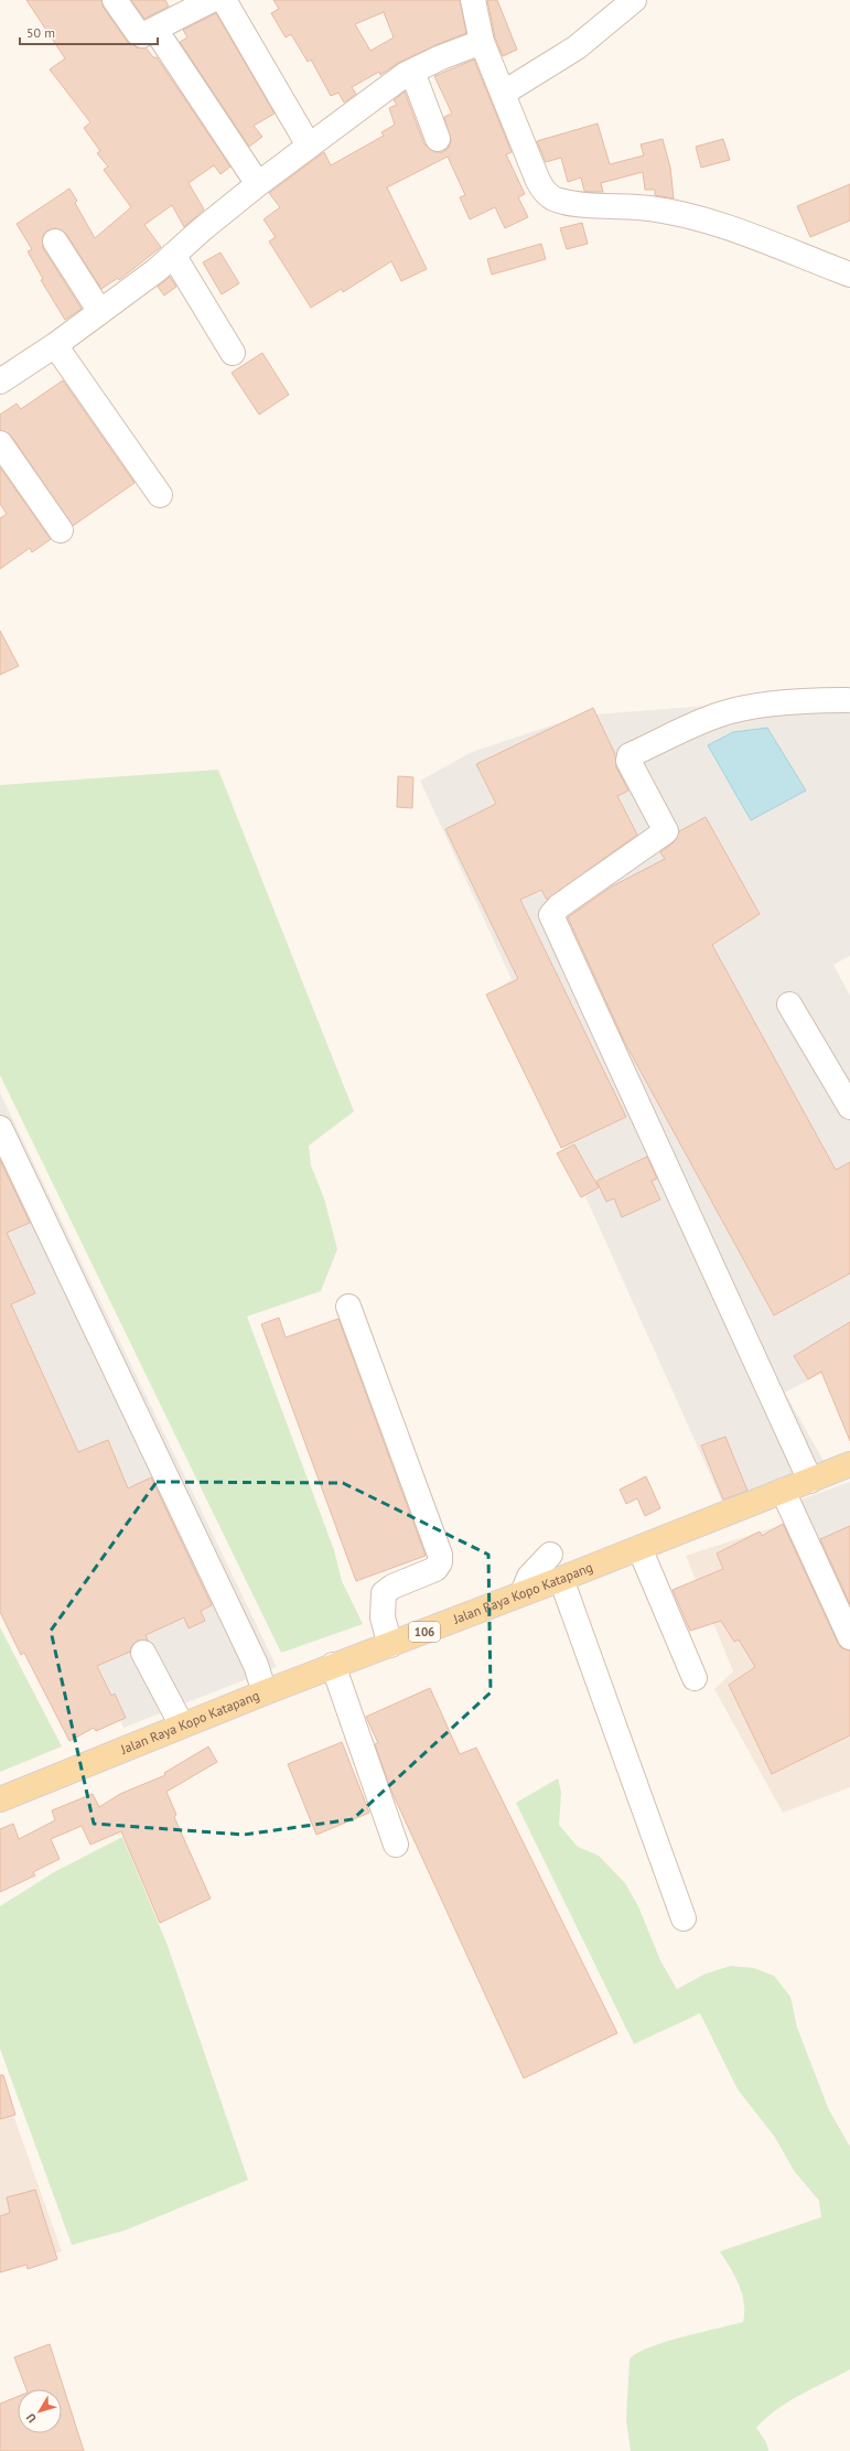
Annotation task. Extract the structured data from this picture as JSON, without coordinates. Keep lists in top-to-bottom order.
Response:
{
  "streets": {
    "main road": ["Jalan Raya Kopo Katapang", "106"]
  },
  "scale_bar": "50 m",
  "north": "bottom left"
}
